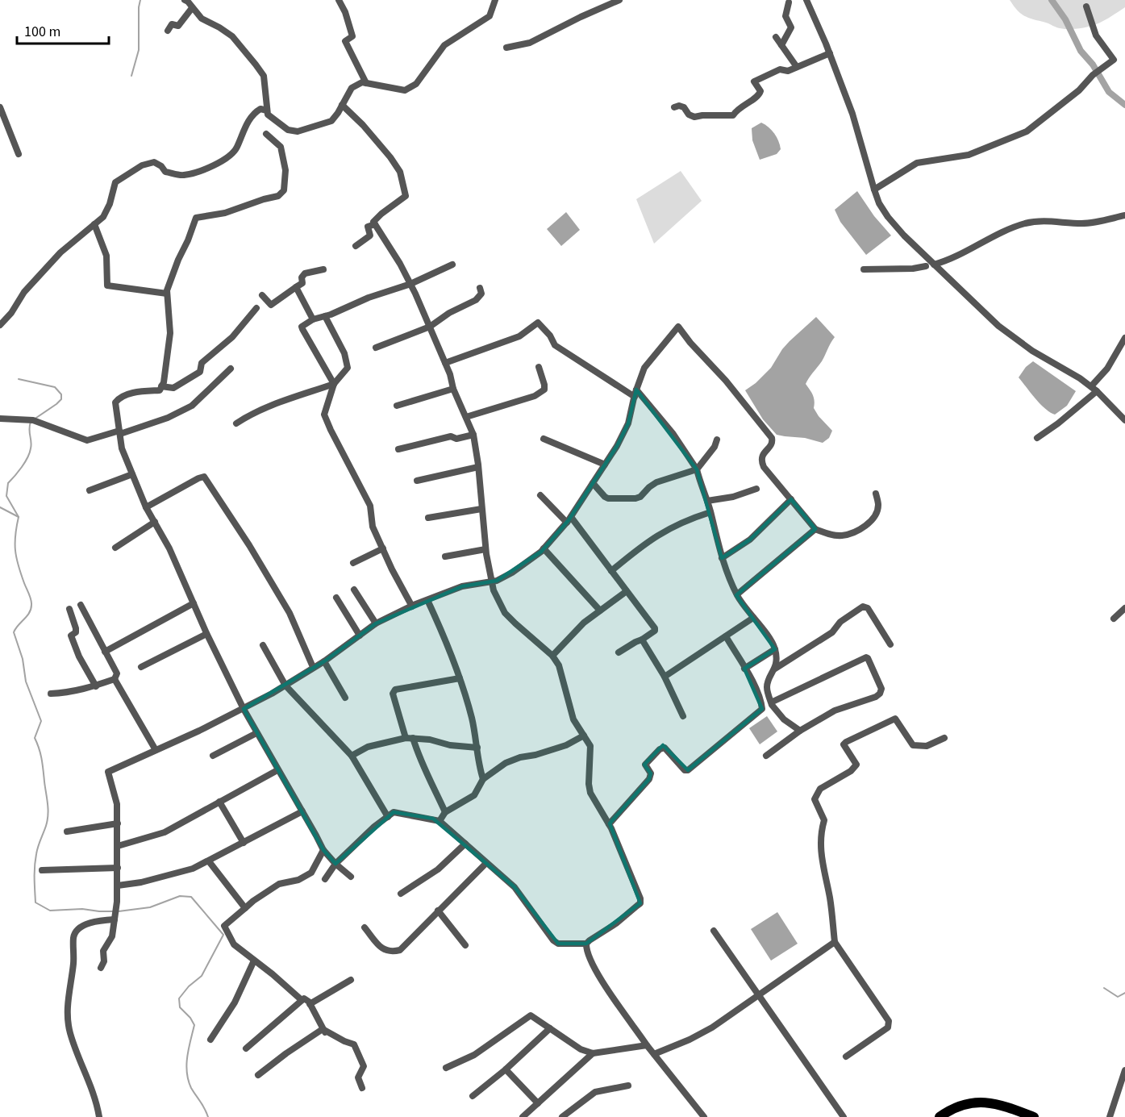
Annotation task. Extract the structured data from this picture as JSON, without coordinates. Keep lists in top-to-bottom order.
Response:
{
  "scale_bar": "100 m"
}
